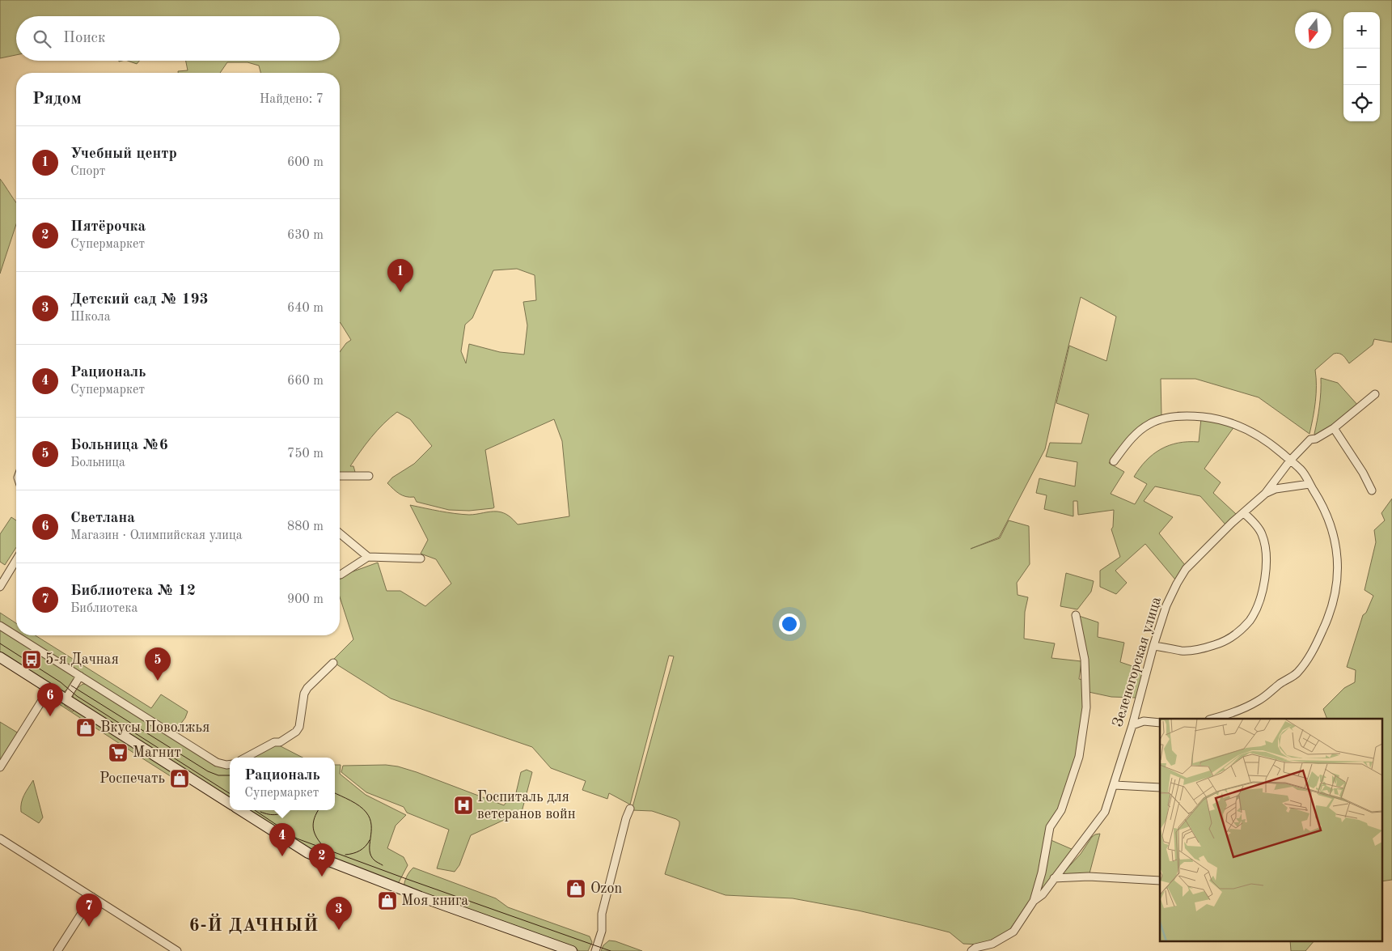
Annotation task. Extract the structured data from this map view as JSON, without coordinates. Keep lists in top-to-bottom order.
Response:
{
  "streets": {
    "street": ["Зеленогорская улица"]
  },
  "districts": ["6-Й ДАЧНЫЙ"],
  "places": {
    "bus stop": ["5-я Дачная"],
    "shop": [
      "Вкусы Поволжья",
      "Роспечать",
      "Ozon",
      "Моя книга"
    ],
    "supermarket": ["Магнит"],
    "hospital": ["Госпиталь для ветеранов войн"]
  },
  "north": "bottom",
  "page": {
    "map_buttons": ["+", "−"],
    "search": "Поиск",
    "heading": ["Рядом", "Найдено: 7"],
    "list": [
      {
        "mark": "1",
        "name": "Учебный центр",
        "note": "Спорт",
        "value": "600 m"
      },
      {
        "mark": "2",
        "name": "Пятёрочка",
        "note": "Супермаркет",
        "value": "630 m"
      },
      {
        "mark": "3",
        "name": "Детский сад № 193",
        "note": "Школа",
        "value": "640 m"
      },
      {
        "mark": "4",
        "name": "Рациональ",
        "note": "Супермаркет",
        "value": "660 m"
      },
      {
        "mark": "5",
        "name": "Больница №6",
        "note": "Больница",
        "value": "750 m"
      },
      {
        "mark": "6",
        "name": "Светлана",
        "note": "Магазин · Олимпийская улица",
        "value": "880 m"
      },
      {
        "mark": "7",
        "name": "Библиотека № 12",
        "note": "Библиотека",
        "value": "900 m"
      }
    ],
    "pins": [
      "1",
      "5",
      "6",
      "4",
      "2",
      "7",
      "3"
    ],
    "popup": ["Рациональ", "Супермаркет"]
  }
}
